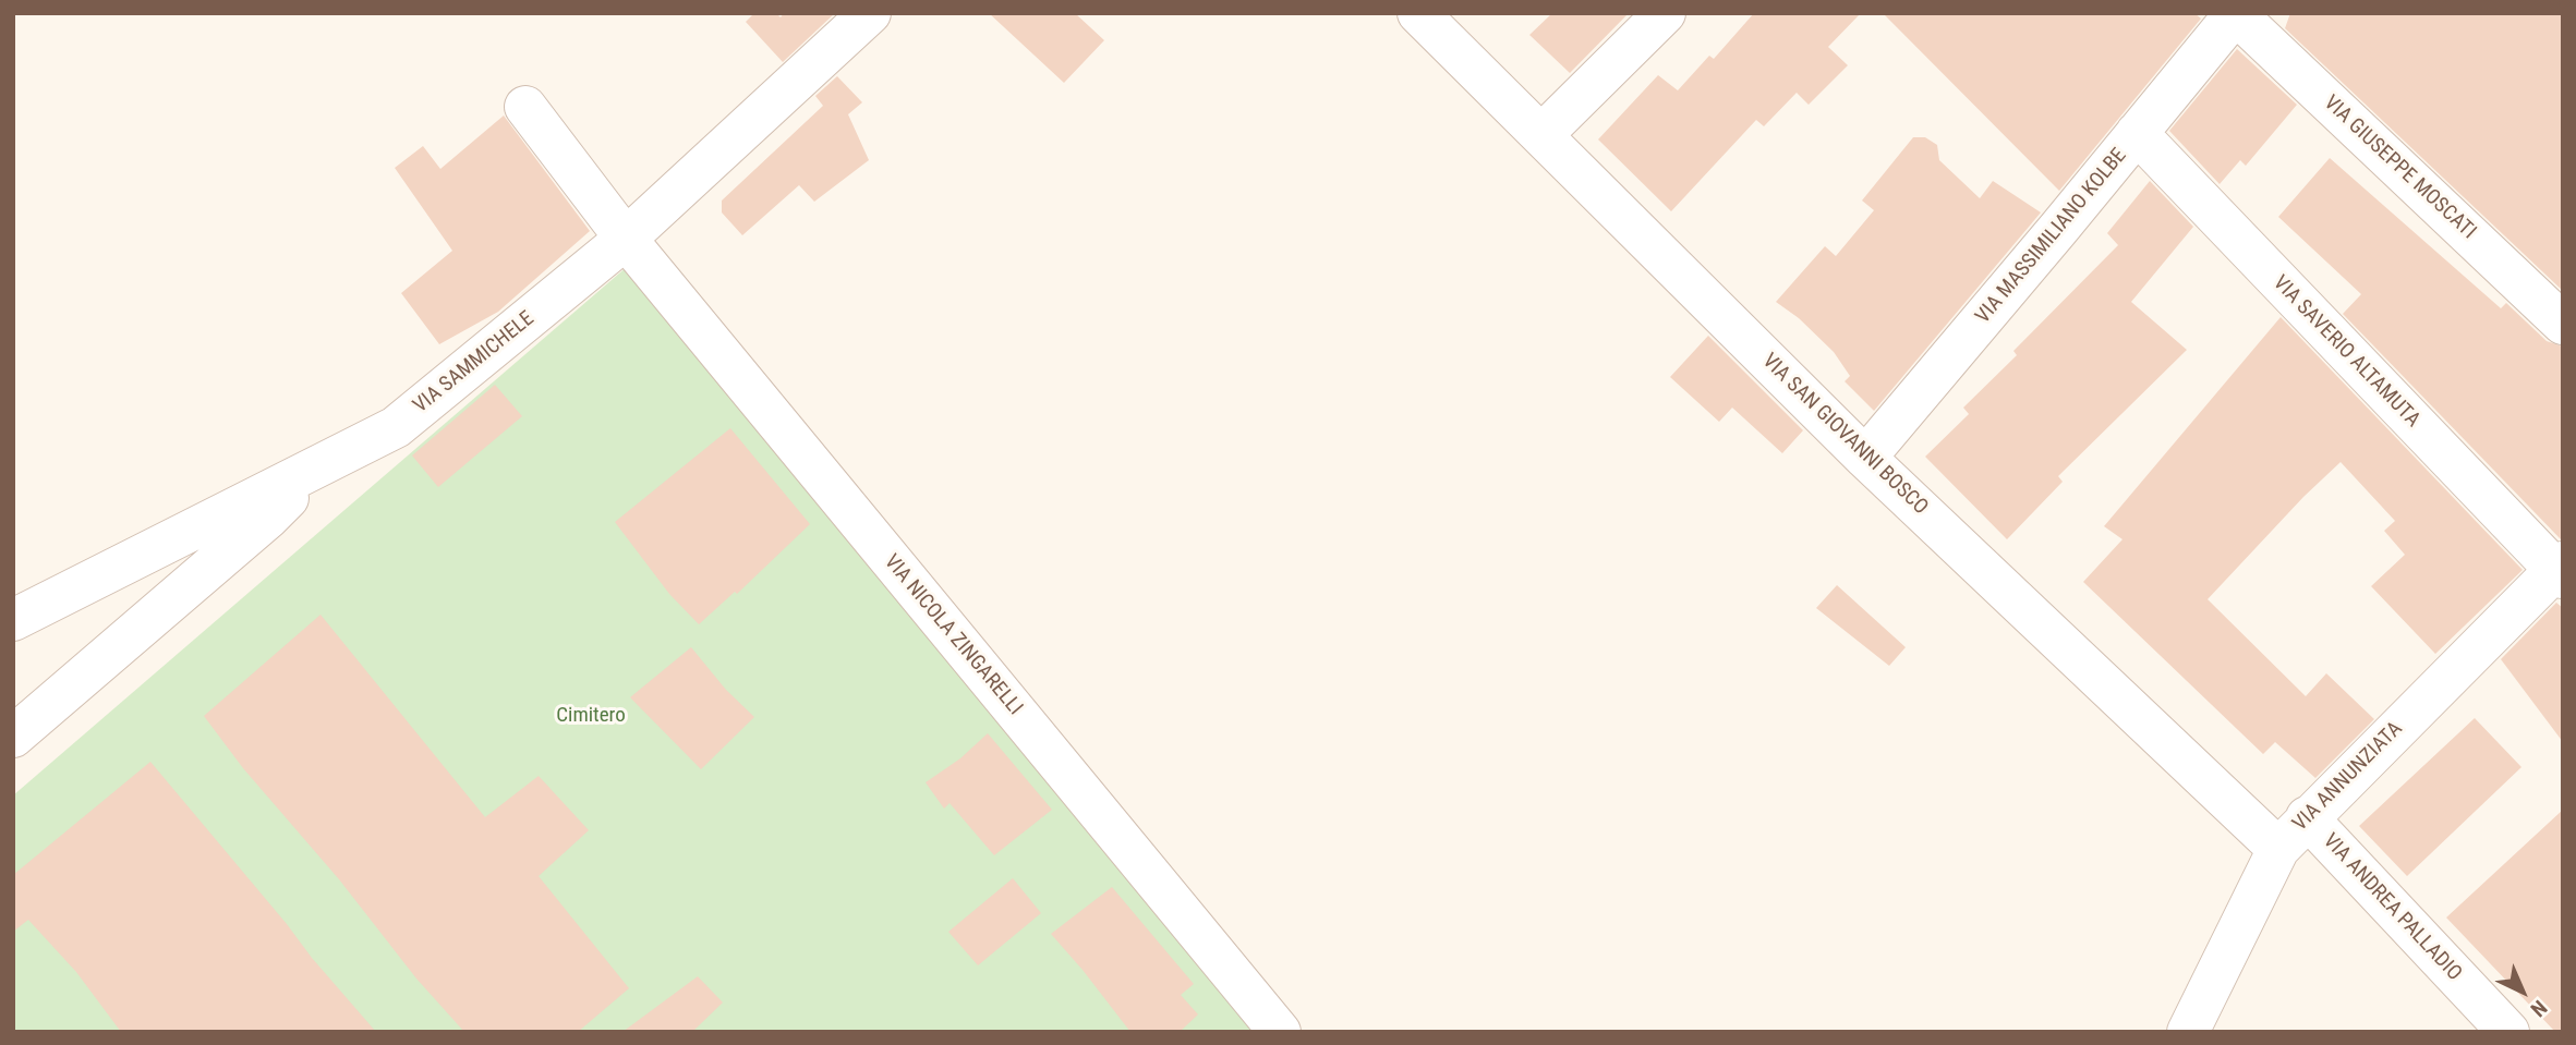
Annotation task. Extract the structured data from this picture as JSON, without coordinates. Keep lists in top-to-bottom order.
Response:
{
  "streets": {
    "street": [
      "VIA GIUSEPPE MOSCATI",
      "VIA MASSIMILIANO KOLBE",
      "VIA SAVERIO ALTAMUTA",
      "VIA SAMMICHELE",
      "VIA SAN GIOVANNI BOSCO",
      "VIA NICOLA ZINGARELLI",
      "VIA ANNUNZIATA",
      "VIA ANDREA PALLADIO"
    ]
  },
  "crossings": [
    ["VIA GIUSEPPE MOSCATI", "VIA MASSIMILIANO KOLBE"],
    ["VIA MASSIMILIANO KOLBE", "VIA SAVERIO ALTAMUTA"],
    ["VIA MASSIMILIANO KOLBE", "VIA SAN GIOVANNI BOSCO"],
    ["VIA SAVERIO ALTAMUTA", "VIA ANNUNZIATA"],
    ["VIA SAMMICHELE", "VIA NICOLA ZINGARELLI"],
    ["VIA SAN GIOVANNI BOSCO", "VIA ANNUNZIATA"],
    ["VIA ANNUNZIATA", "VIA ANDREA PALLADIO"]
  ],
  "parks": ["Cimitero"],
  "north": "bottom right"
}
